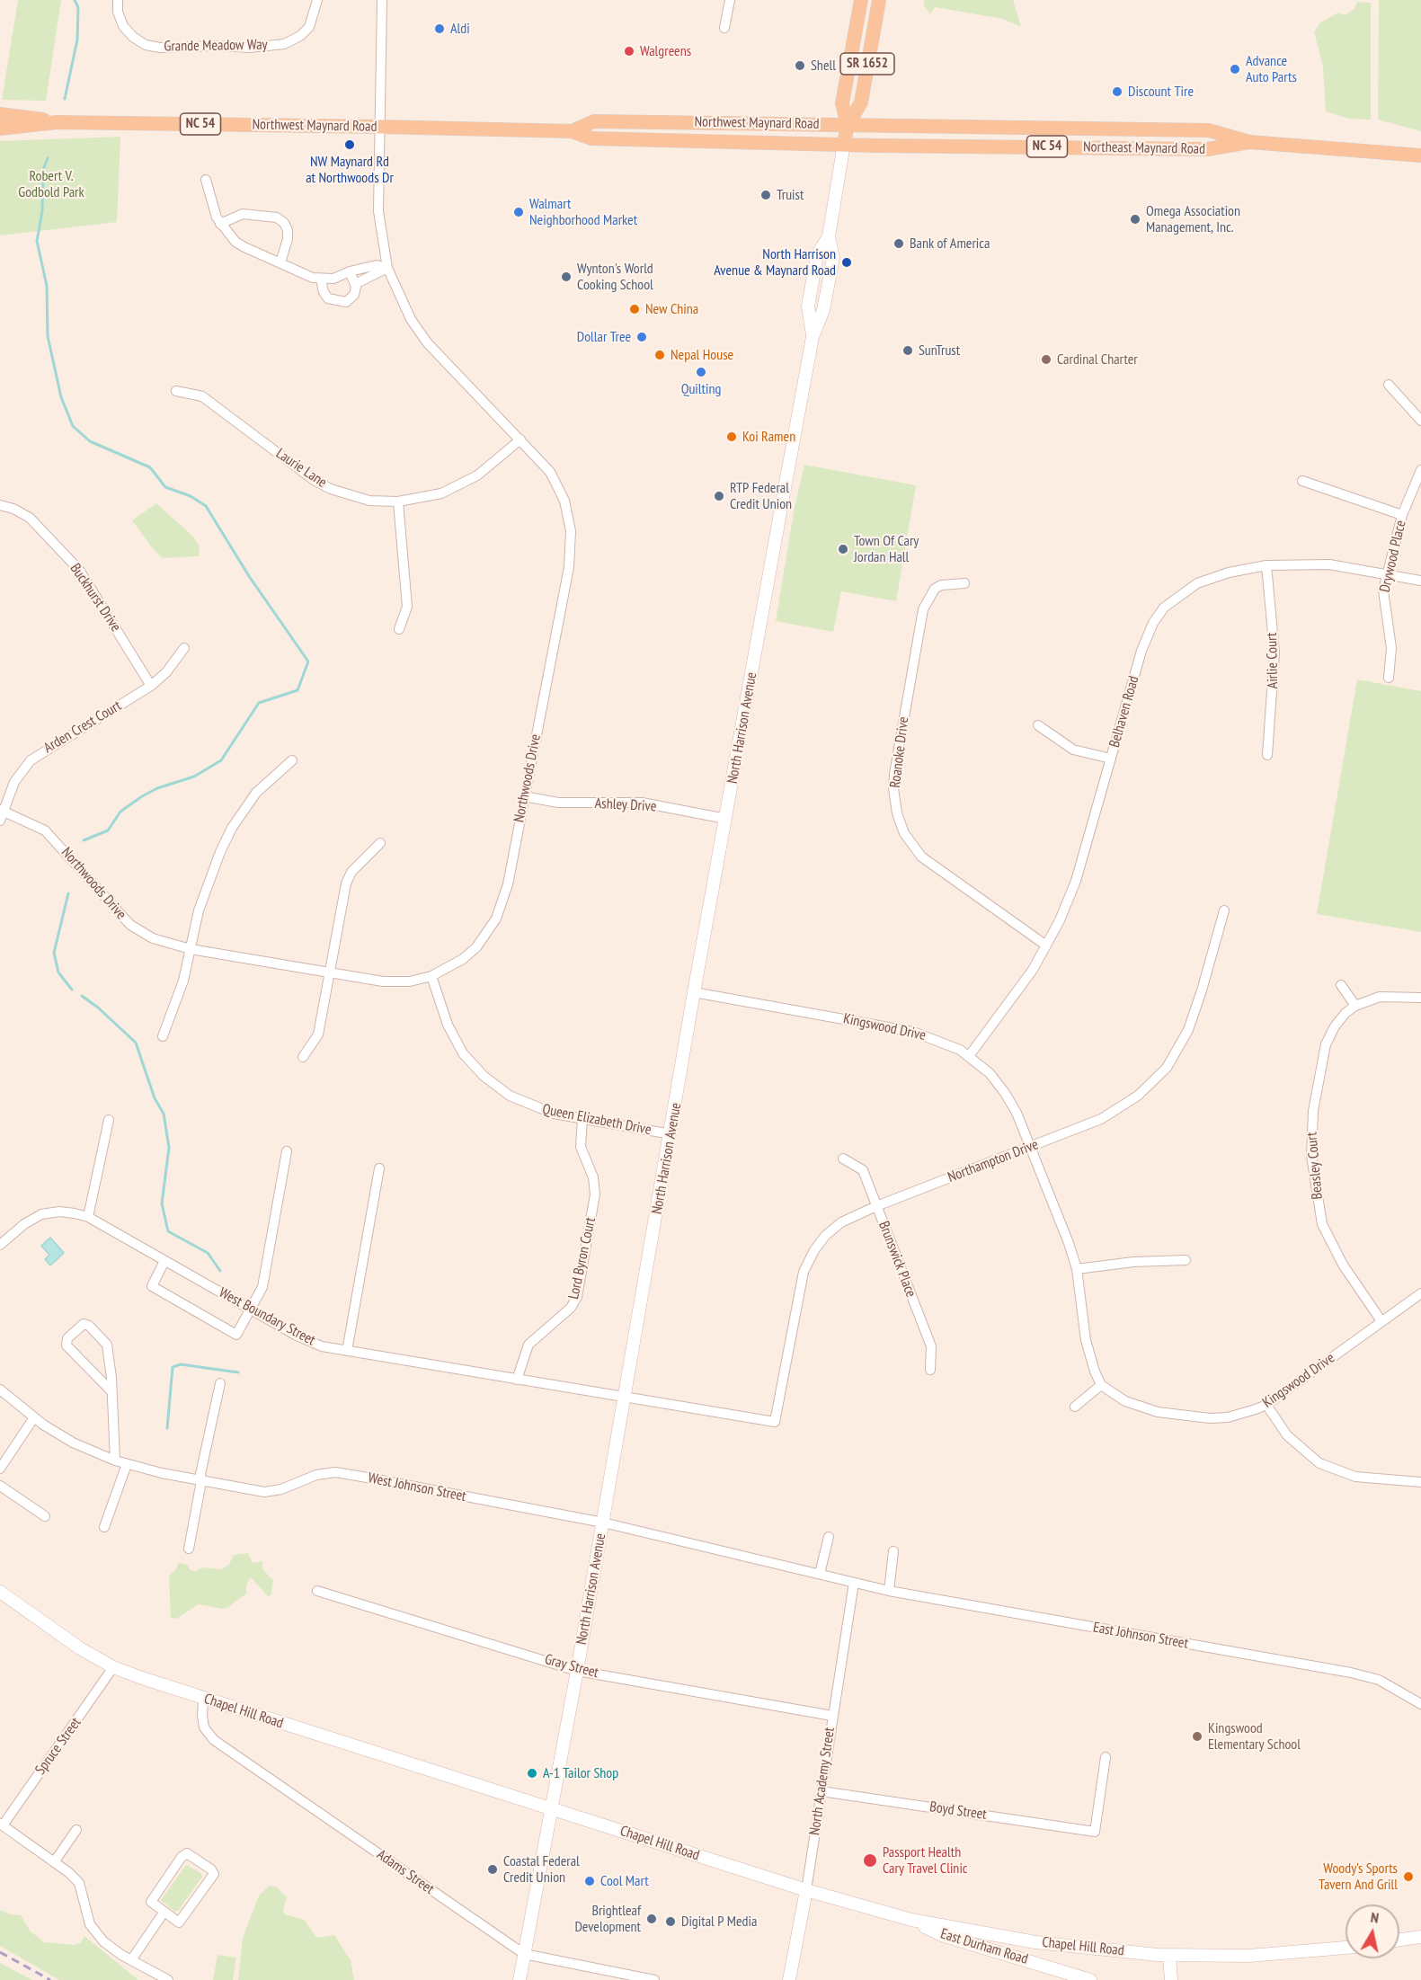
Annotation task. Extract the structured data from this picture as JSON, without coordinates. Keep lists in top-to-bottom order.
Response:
{
  "streets": {
    "main road": [
      "SR 1652",
      "Northwest Maynard Road",
      "NC 54",
      "Northeast Maynard Road",
      "North Harrison Avenue",
      "Chapel Hill Road",
      "North Academy Street",
      "East Durham Road"
    ],
    "street": [
      "Grande Meadow Way",
      "Laurie Lane",
      "Drywood Place",
      "Buckhurst Drive",
      "Airlie Court",
      "Belhaven Road",
      "Arden Crest Court",
      "Roanoke Drive",
      "Northwoods Drive",
      "Ashley Drive",
      "Kingswood Drive",
      "Queen Elizabeth Drive",
      "Northampton Drive",
      "Beasley Court",
      "Lord Byron Court",
      "Brunswick Place",
      "West Boundary Street",
      "West Johnson Street",
      "East Johnson Street",
      "Gray Street",
      "Spruce Street",
      "Boyd Street",
      "Adams Street"
    ]
  },
  "crossings": [
    ["Northwest Maynard Road", "Northeast Maynard Road"],
    ["Northwest Maynard Road", "North Harrison Avenue"],
    ["Northwest Maynard Road", "Northwoods Drive"],
    ["Northeast Maynard Road", "North Harrison Avenue"],
    ["Laurie Lane", "Northwoods Drive"],
    ["Drywood Place", "Belhaven Road"],
    ["Buckhurst Drive", "Arden Crest Court"],
    ["Airlie Court", "Belhaven Road"],
    ["Belhaven Road", "Roanoke Drive"],
    ["Belhaven Road", "Kingswood Drive"],
    ["Arden Crest Court", "Northwoods Drive"],
    ["North Harrison Avenue", "Ashley Drive"],
    ["North Harrison Avenue", "Kingswood Drive"],
    ["North Harrison Avenue", "Queen Elizabeth Drive"],
    ["North Harrison Avenue", "West Boundary Street"],
    ["North Harrison Avenue", "West Johnson Street"],
    ["North Harrison Avenue", "Gray Street"],
    ["North Harrison Avenue", "Chapel Hill Road"],
    ["North Harrison Avenue", "Adams Street"],
    ["Northwoods Drive", "Ashley Drive"],
    ["Northwoods Drive", "Queen Elizabeth Drive"],
    ["Kingswood Drive", "Northampton Drive"],
    ["Kingswood Drive", "Beasley Court"],
    ["Queen Elizabeth Drive", "Lord Byron Court"],
    ["Northampton Drive", "Brunswick Place"],
    ["Northampton Drive", "West Boundary Street"],
    ["Lord Byron Court", "West Boundary Street"],
    ["West Johnson Street", "East Johnson Street"],
    ["West Johnson Street", "North Academy Street"],
    ["East Johnson Street", "North Academy Street"],
    ["Gray Street", "North Academy Street"],
    ["Chapel Hill Road", "Spruce Street"],
    ["Chapel Hill Road", "North Academy Street"],
    ["Chapel Hill Road", "Adams Street"],
    ["Chapel Hill Road", "East Durham Road"],
    ["North Academy Street", "Boyd Street"]
  ],
  "parks": ["Robert V. Godbold Park"],
  "places": [
    "Aldi",
    "Walgreens",
    "Shell",
    "Advance Auto Parts",
    "Discount Tire",
    "NW Maynard Rd at Northwoods Dr",
    "Truist",
    "Walmart Neighborhood Market",
    "Omega Association Management, Inc.",
    "Bank of America",
    "North Harrison Avenue & Maynard Road",
    "Wynton's World Cooking School",
    "New China",
    "Dollar Tree",
    "SunTrust",
    "Nepal House",
    "Cardinal Charter",
    "Quilting",
    "Koi Ramen",
    "RTP Federal Credit Union",
    "Town Of Cary Jordan Hall",
    "Kingswood Elementary School",
    "A-1 Tailor Shop",
    "Passport Health Cary Travel Clinic",
    "Coastal Federal Credit Union",
    "Woody’s Sports Tavern And Grill",
    "Cool Mart",
    "Brightleaf Development",
    "Digital P Media"
  ],
  "north": "top"
}
